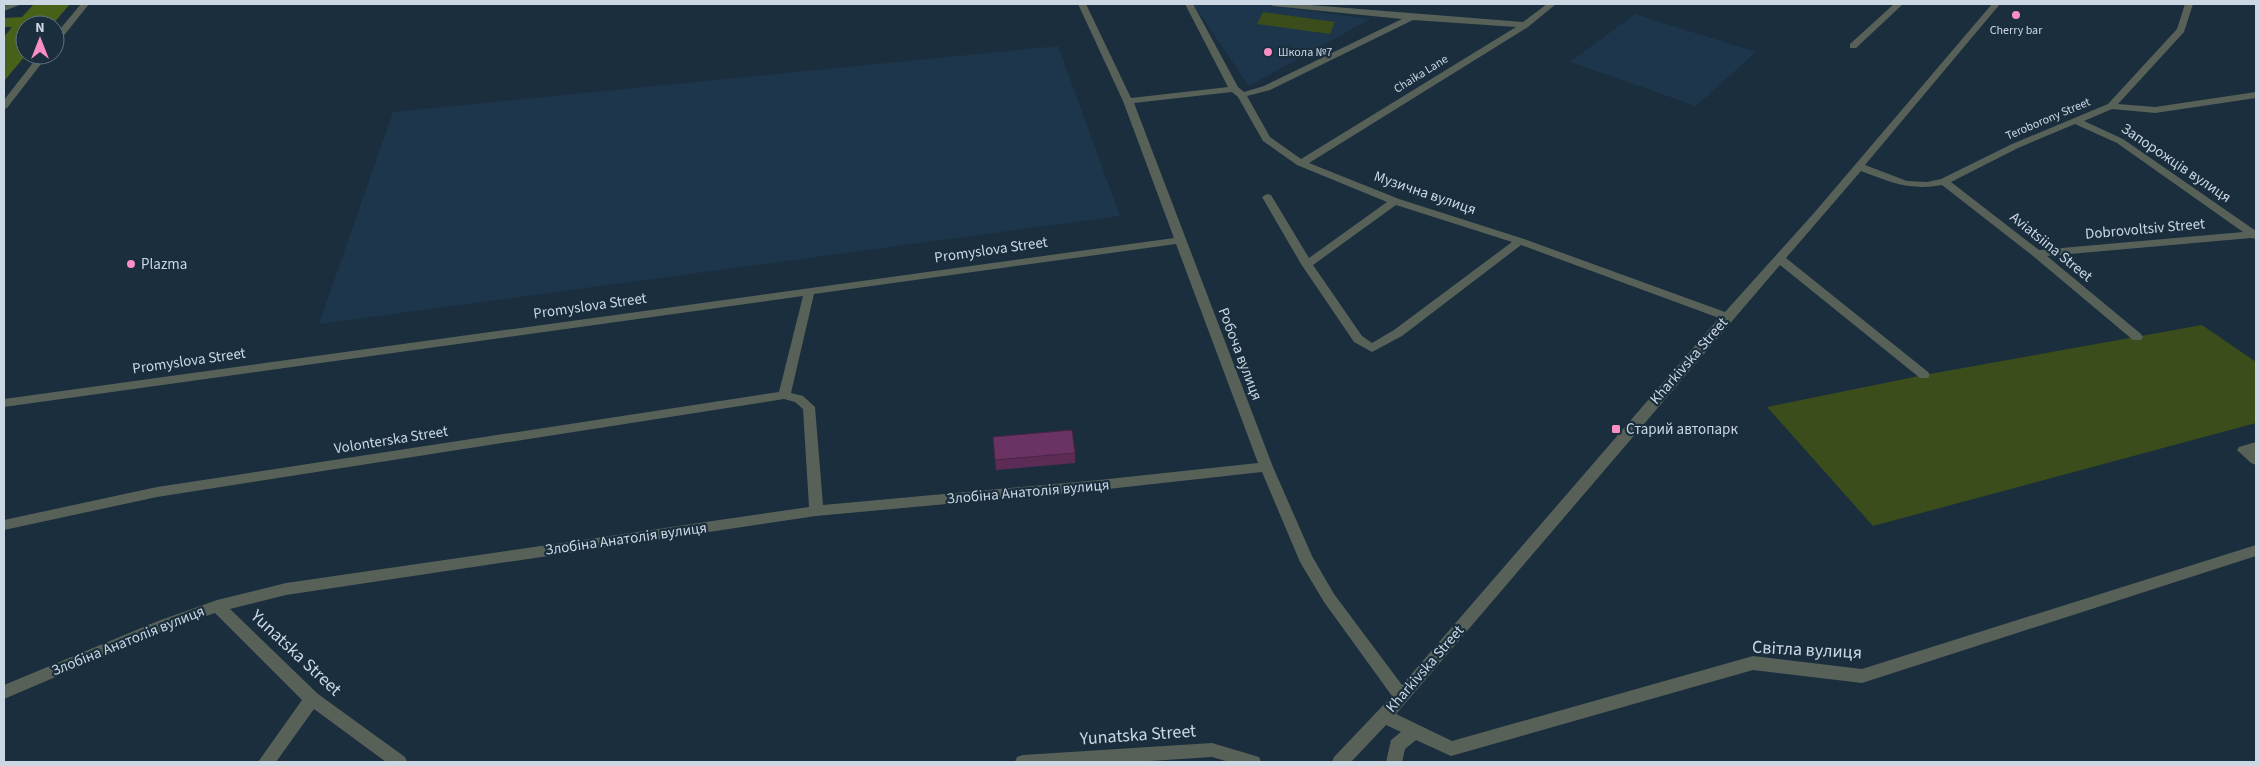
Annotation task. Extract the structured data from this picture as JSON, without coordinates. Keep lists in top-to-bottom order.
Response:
{
  "streets": {
    "street": [
      "Chaika Lane",
      "Teroborony Street",
      "Запорожців вулиця",
      "Музична вулиця",
      "Dobrovoltsiv Street",
      "Aviatsiina Street",
      "Promyslova Street",
      "Робоча вулиця",
      "Kharkivska Street",
      "Volonterska Street",
      "Злобіна Анатолія вулиця",
      "Світла вулиця",
      "Yunatska Street"
    ]
  },
  "crossings": [
    ["Chaika Lane", "Музична вулиця"],
    ["Teroborony Street", "Запорожців вулиця"],
    ["Teroborony Street", "Aviatsiina Street"],
    ["Teroborony Street", "Kharkivska Street"],
    ["Запорожців вулиця", "Dobrovoltsiv Street"],
    ["Музична вулиця", "Kharkivska Street"],
    ["Dobrovoltsiv Street", "Aviatsiina Street"],
    ["Promyslova Street", "Робоча вулиця"],
    ["Робоча вулиця", "Kharkivska Street"],
    ["Робоча вулиця", "Злобіна Анатолія вулиця"],
    ["Kharkivska Street", "Світла вулиця"],
    ["Злобіна Анатолія вулиця", "Yunatska Street"]
  ],
  "places": {
    "other": ["Cherry bar", "Школа №7", "Plazma"],
    "transit": ["Старий автопарк"]
  },
  "north": "top"
}
